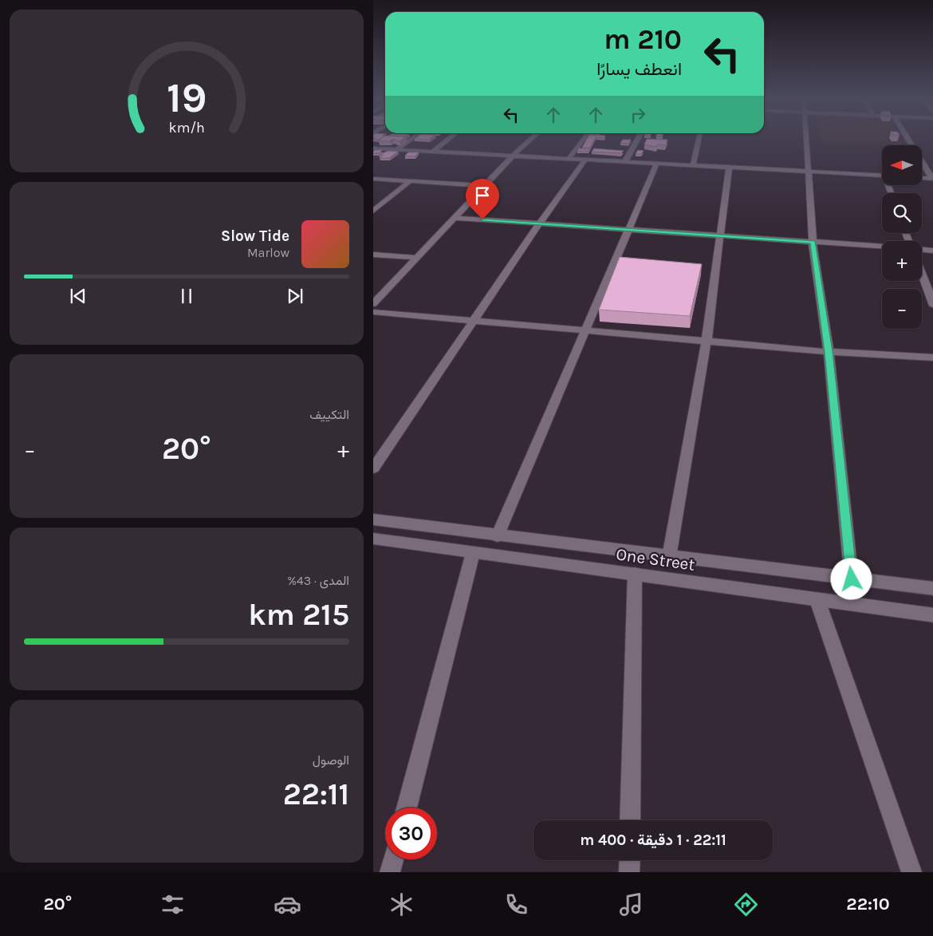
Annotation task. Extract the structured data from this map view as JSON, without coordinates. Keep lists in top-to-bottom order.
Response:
{
  "streets": {
    "street": ["One Street"]
  },
  "north": "left",
  "page": {
    "turn": ["210 m", "انعطف يسارًا"],
    "map_buttons": ["+", "−"],
    "song": ["Slow Tide", "Marlow"],
    "tile": [
      "التكييف",
      ["المدى · 43%", "215 km"],
      ["الوصول", "22:11"]
    ],
    "heat": ["−", "20°", "+"],
    "limit": "30",
    "trip": "22:11 · 1 دقيقة · 400 m",
    "tabs": ["22:10", "20°"],
    "gauge": ["19", "km/h"]
  }
}
